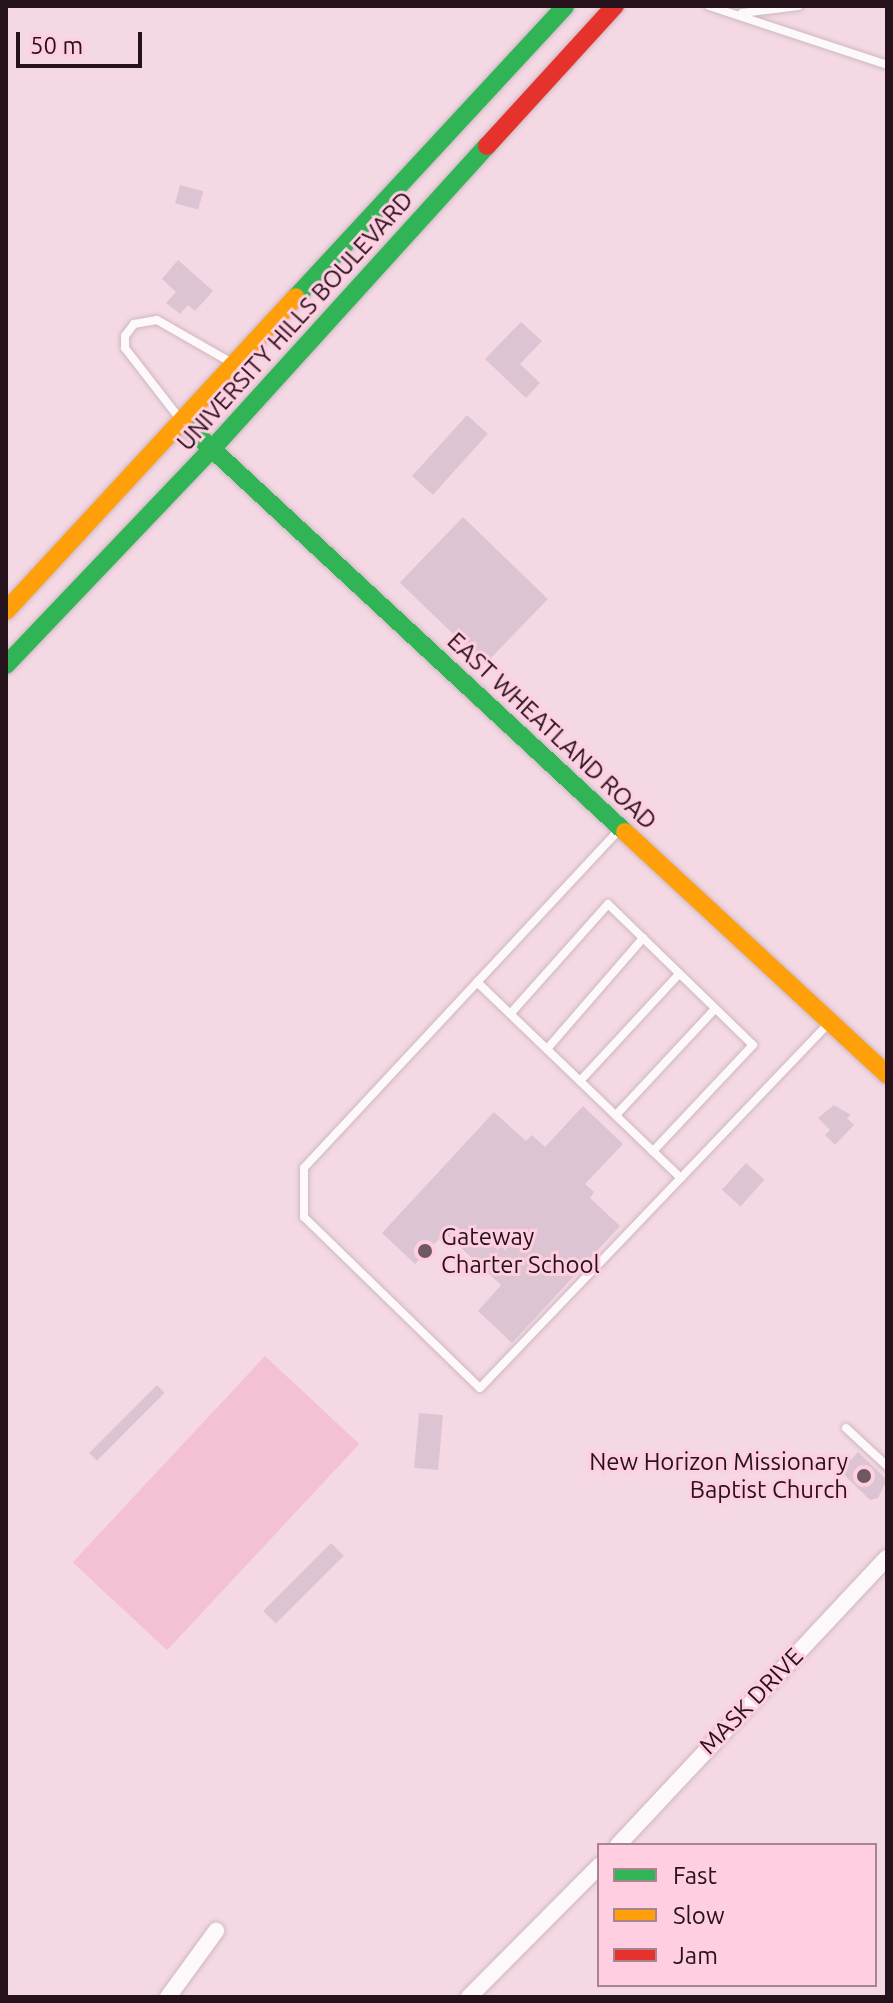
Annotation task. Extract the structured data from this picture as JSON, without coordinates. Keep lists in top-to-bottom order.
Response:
{
  "streets": {
    "main road": ["UNIVERSITY HILLS BOULEVARD", "EAST WHEATLAND ROAD"],
    "street": ["MASK DRIVE"]
  },
  "crossings": [
    ["UNIVERSITY HILLS BOULEVARD", "EAST WHEATLAND ROAD"]
  ],
  "places": ["Gateway Charter School", "New Horizon Missionary Baptist Church"],
  "legend": ["Fast", "Slow", "Jam"],
  "scale_bar": "50 m"
}
